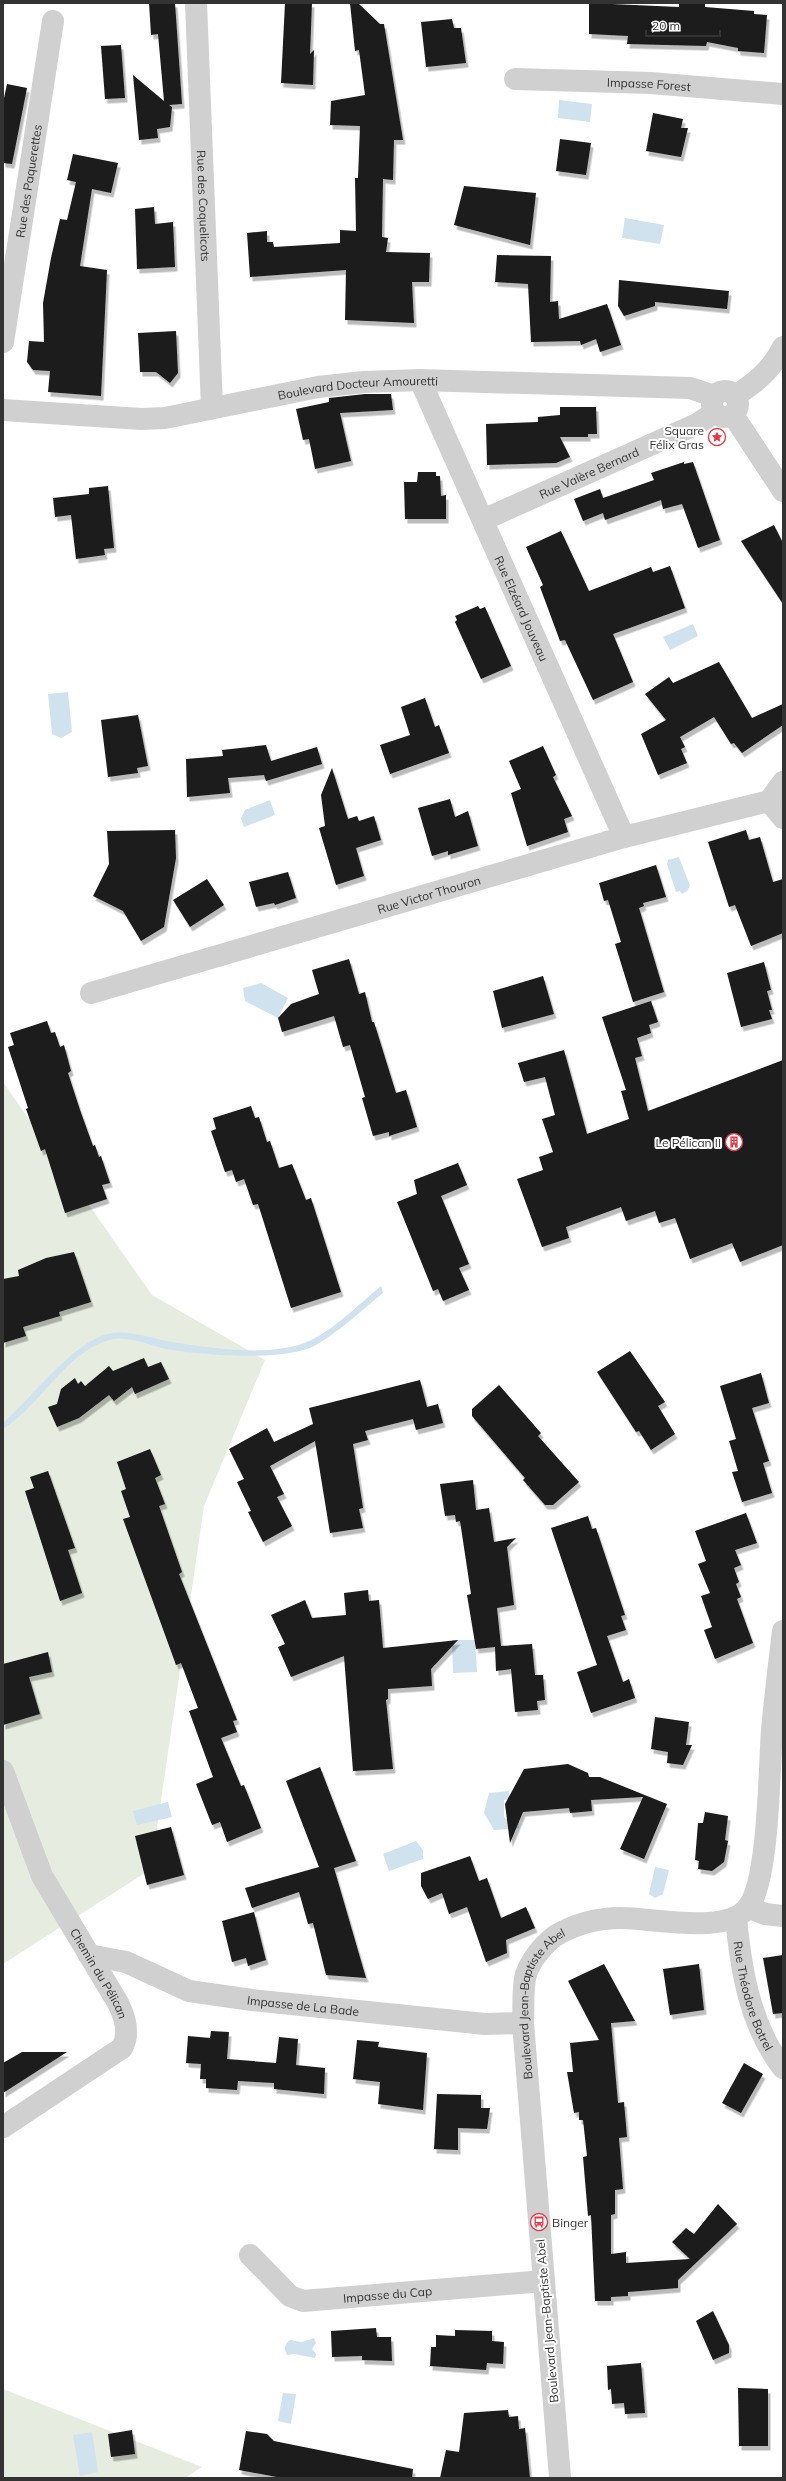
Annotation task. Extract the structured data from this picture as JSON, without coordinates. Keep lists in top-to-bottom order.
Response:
{
  "streets": {
    "street": [
      "Impasse Forest",
      "Rue des Paquerettes",
      "Rue des Coquelicots",
      "Boulevard Docteur Amouretti",
      "Rue Valère Bernard",
      "Rue Elzéard Jouveau",
      "Rue Victor Thouron",
      "Chemin du Pélican",
      "Rue Théodore Botrel",
      "Impasse de La Bade",
      "Boulevard Jean-Baptiste Abel",
      "Impasse du Cap"
    ]
  },
  "crossings": [
    ["Rue des Coquelicots", "Boulevard Docteur Amouretti"],
    ["Boulevard Docteur Amouretti", "Rue Valère Bernard"],
    ["Boulevard Docteur Amouretti", "Rue Elzéard Jouveau"],
    ["Rue Valère Bernard", "Rue Elzéard Jouveau"],
    ["Rue Elzéard Jouveau", "Rue Victor Thouron"],
    ["Chemin du Pélican", "Impasse de La Bade"],
    ["Rue Théodore Botrel", "Boulevard Jean-Baptiste Abel"],
    ["Impasse de La Bade", "Boulevard Jean-Baptiste Abel"],
    ["Boulevard Jean-Baptiste Abel", "Impasse du Cap"]
  ],
  "places": {
    "place": ["Square Félix Gras"],
    "building": ["Le Pélican II"],
    "bus stop": ["Binger"]
  },
  "scale_bar": "20 m"
}
